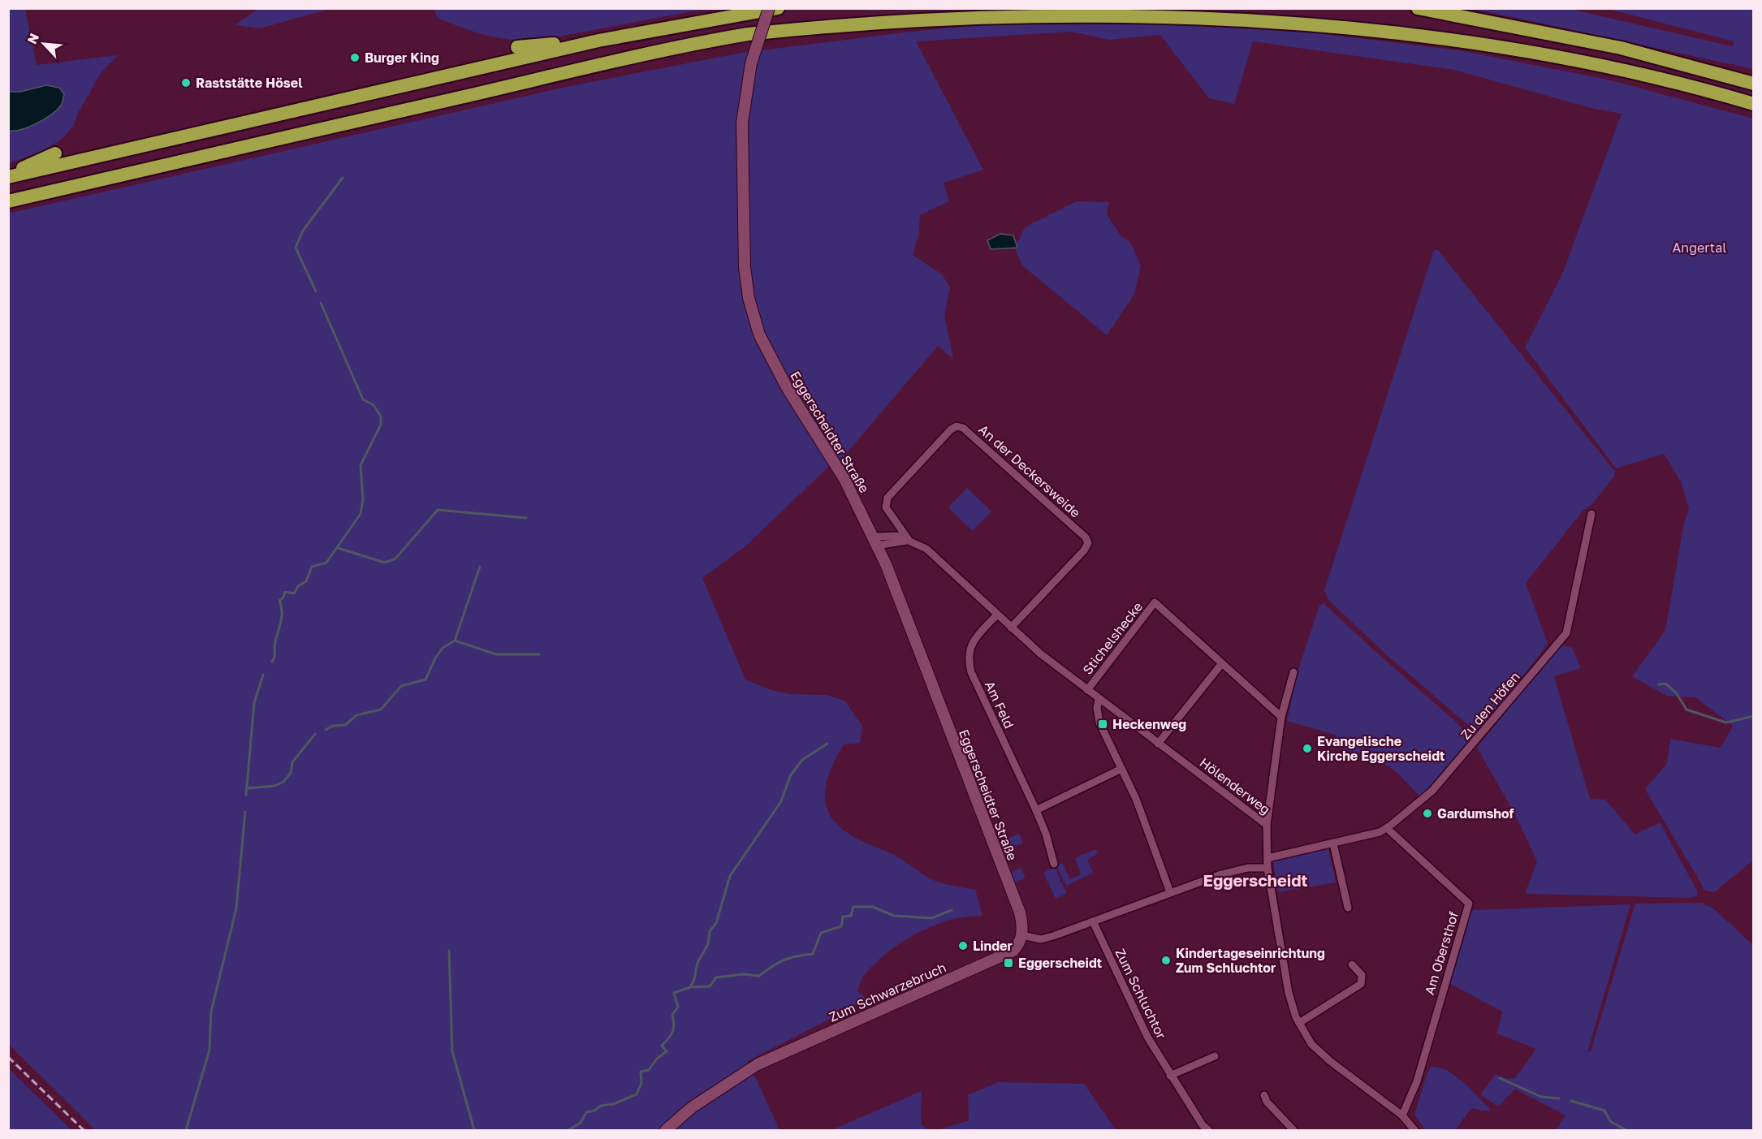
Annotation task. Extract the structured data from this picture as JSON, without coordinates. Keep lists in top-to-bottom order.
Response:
{
  "streets": {
    "street": [
      "Eggerscheidter Straße",
      "An der Deckersweide",
      "Stichelshecke",
      "Am Feld",
      "Zu den Höfen",
      "Hölenderweg",
      "Am Obersthof",
      "Zum Schwarzebruch",
      "Zum Schluchtor"
    ]
  },
  "crossings": [
    ["Eggerscheidter Straße", "Hölenderweg"],
    ["Eggerscheidter Straße", "Zum Schwarzebruch"],
    ["An der Deckersweide", "Hölenderweg"],
    ["Stichelshecke", "Hölenderweg"],
    ["Am Feld", "Hölenderweg"],
    ["Zu den Höfen", "Hölenderweg"],
    ["Zu den Höfen", "Am Obersthof"],
    ["Hölenderweg", "Am Obersthof"]
  ],
  "districts": ["Eggerscheidt"],
  "parks": ["Angertal"],
  "places": {
    "other": [
      "Burger King",
      "Raststätte Hösel",
      "Evangelische Kirche Eggerscheidt",
      "Gardumshof",
      "Linder",
      "Kindertageseinrichtung Zum Schluchtor"
    ],
    "transit": ["Heckenweg", "Eggerscheidt"]
  },
  "north": "top left"
}
